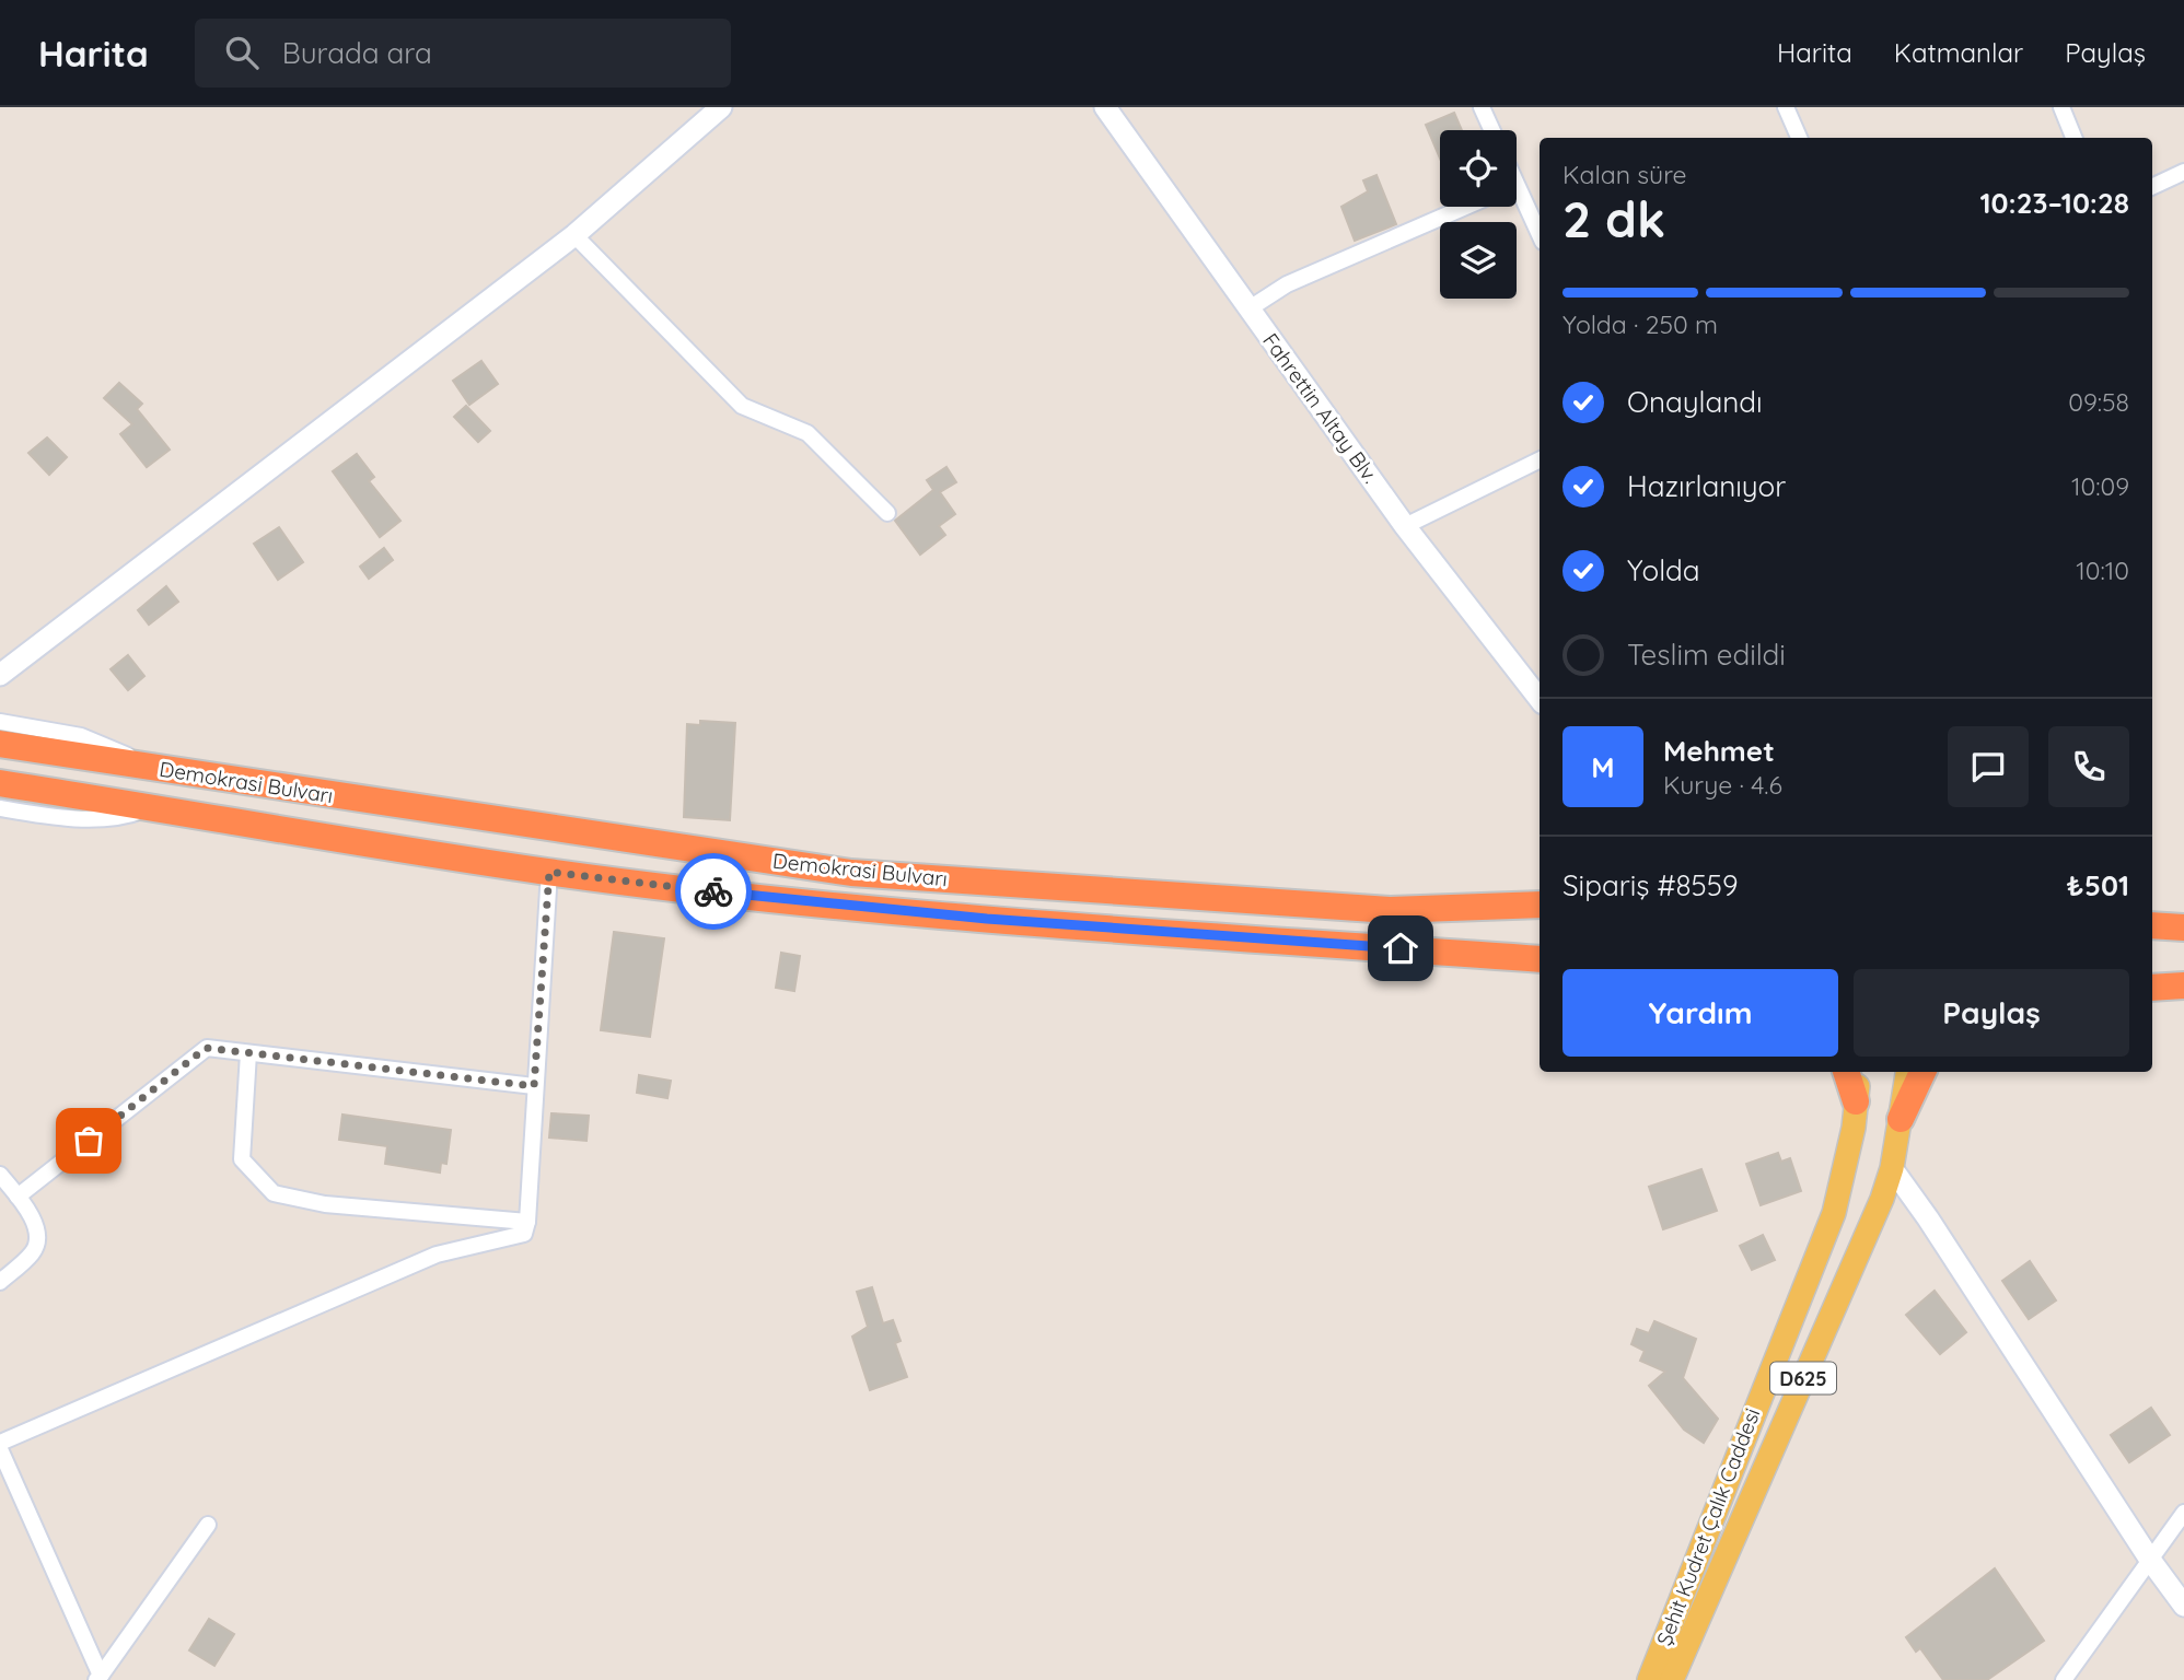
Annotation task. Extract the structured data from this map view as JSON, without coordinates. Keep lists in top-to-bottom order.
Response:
{
  "streets": {
    "highway": ["Demokrasi Bulvarı"],
    "main road": ["D625", "Şehit Kudret Çalık Caddesi"],
    "street": ["Fahrettin Altay Blv."]
  },
  "page": {
    "header": "Harita",
    "search": "Burada ara",
    "nav": ["Harita", "Katmanlar", "Paylaş"],
    "heading": ["2 dk", "Kalan süre", "10:23–10:28"],
    "panel": [
      "Mehmet",
      "Kurye · 4.6",
      "Sipariş #8559",
      "₺501"
    ],
    "bar": "Yolda · 250 m",
    "list": [
      ["Onaylandı", "09:58"],
      ["Hazırlanıyor", "10:09"],
      ["Yolda", "10:10"],
      "Teslim edildi"
    ],
    "round": "M",
    "buttons": ["Yardım", "Paylaş"]
  }
}
